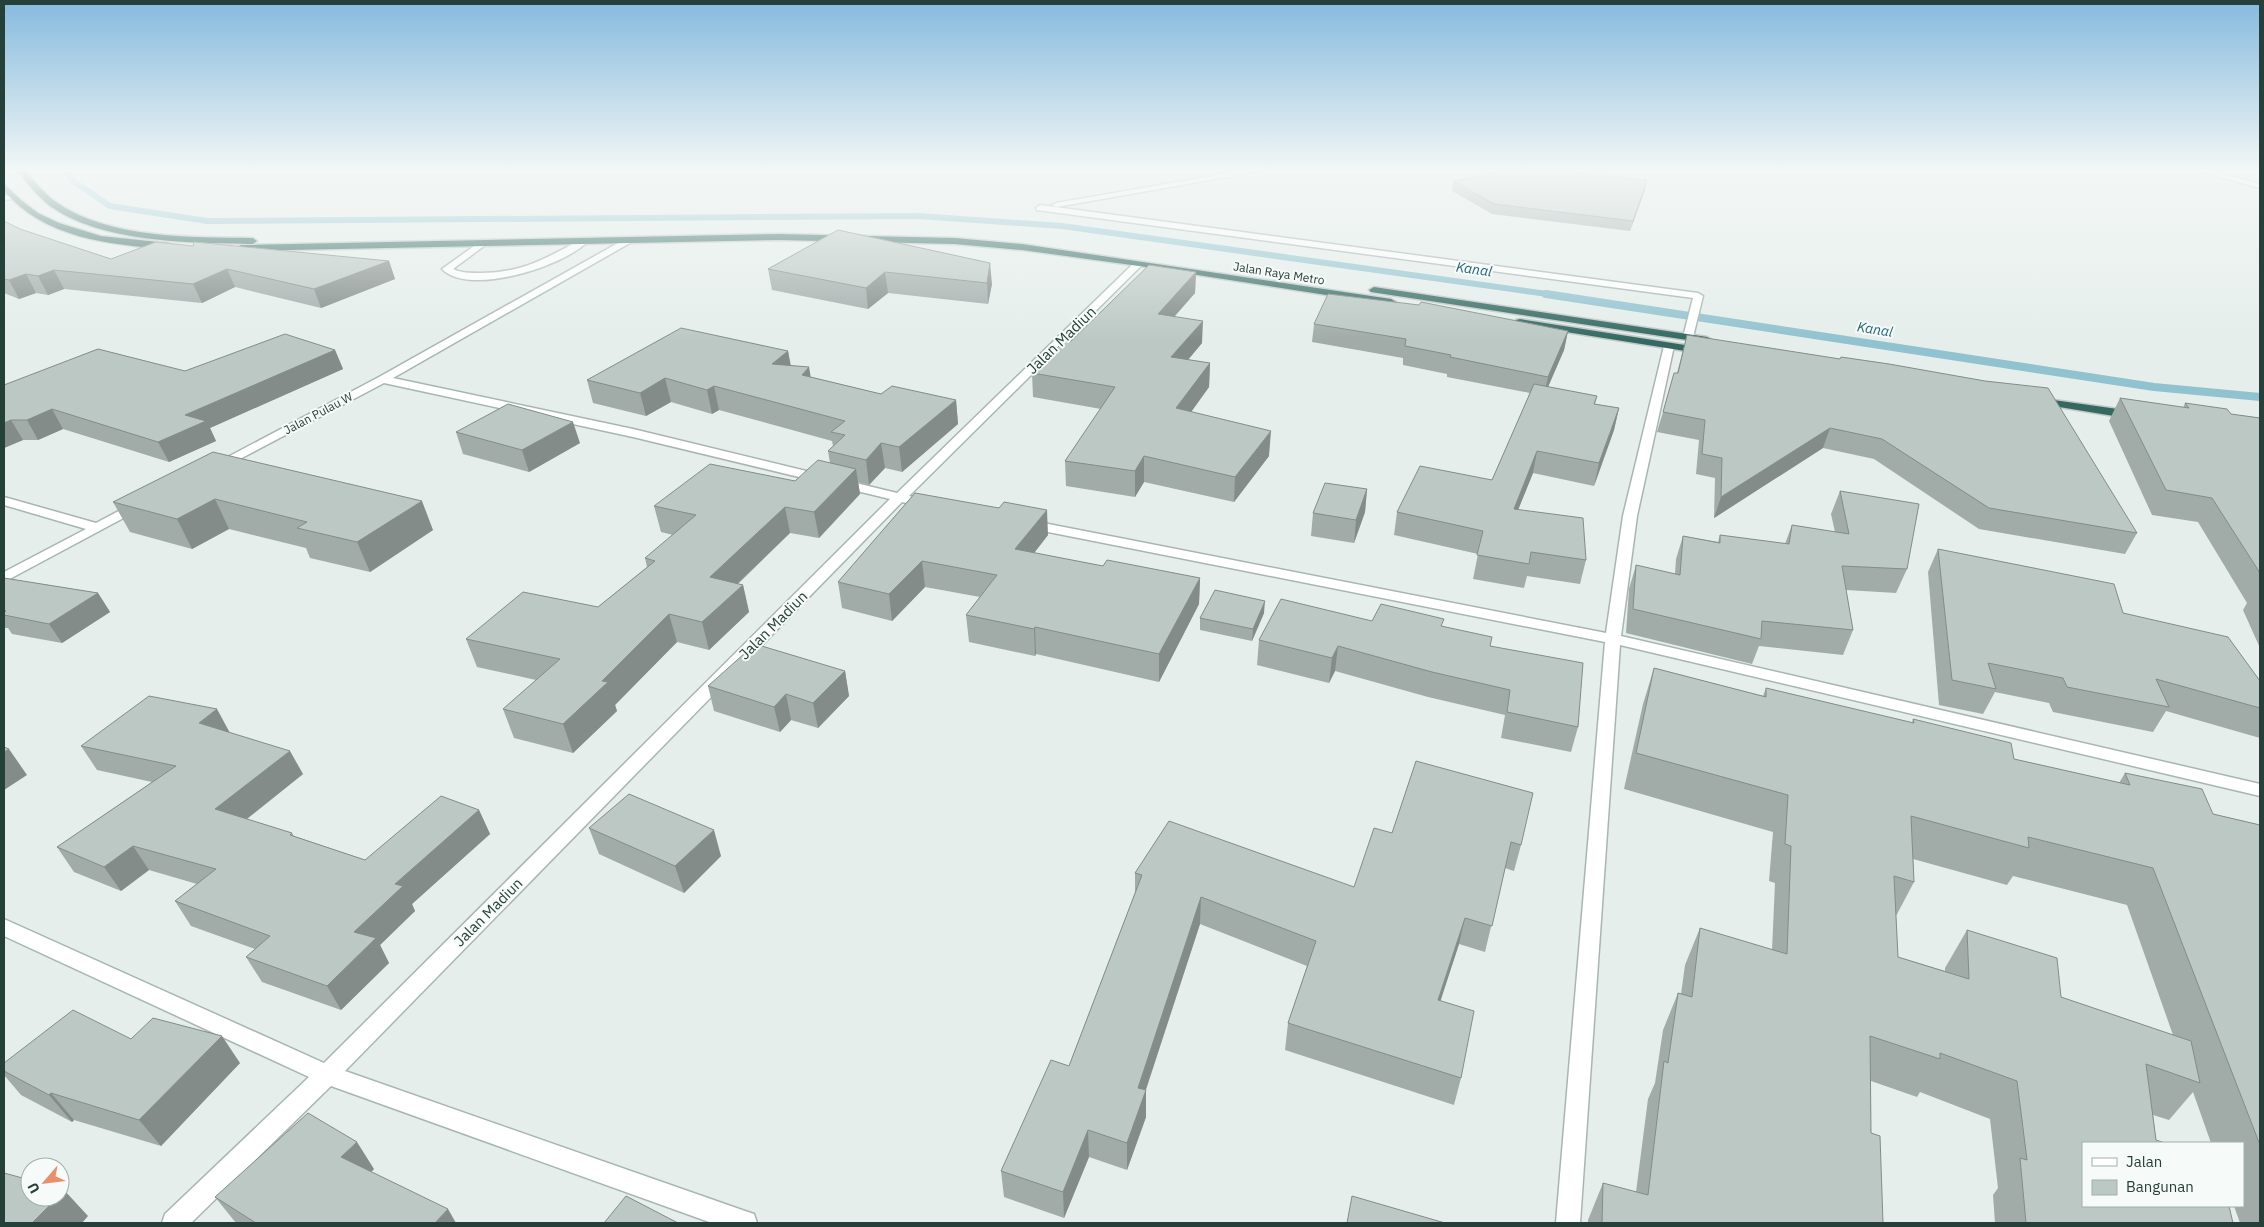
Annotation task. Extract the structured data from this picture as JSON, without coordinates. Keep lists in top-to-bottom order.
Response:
{
  "streets": {
    "highway": ["Jalan Raya Metro"],
    "street": ["Jalan Madiun", "Jalan Pulau W"]
  },
  "crossings": [
    ["Jalan Raya Metro", "Jalan Madiun"],
    ["Jalan Raya Metro", "Jalan Pulau W"]
  ],
  "water": ["Kanal"],
  "legend": ["Jalan", "Bangunan"],
  "north": "bottom left"
}
